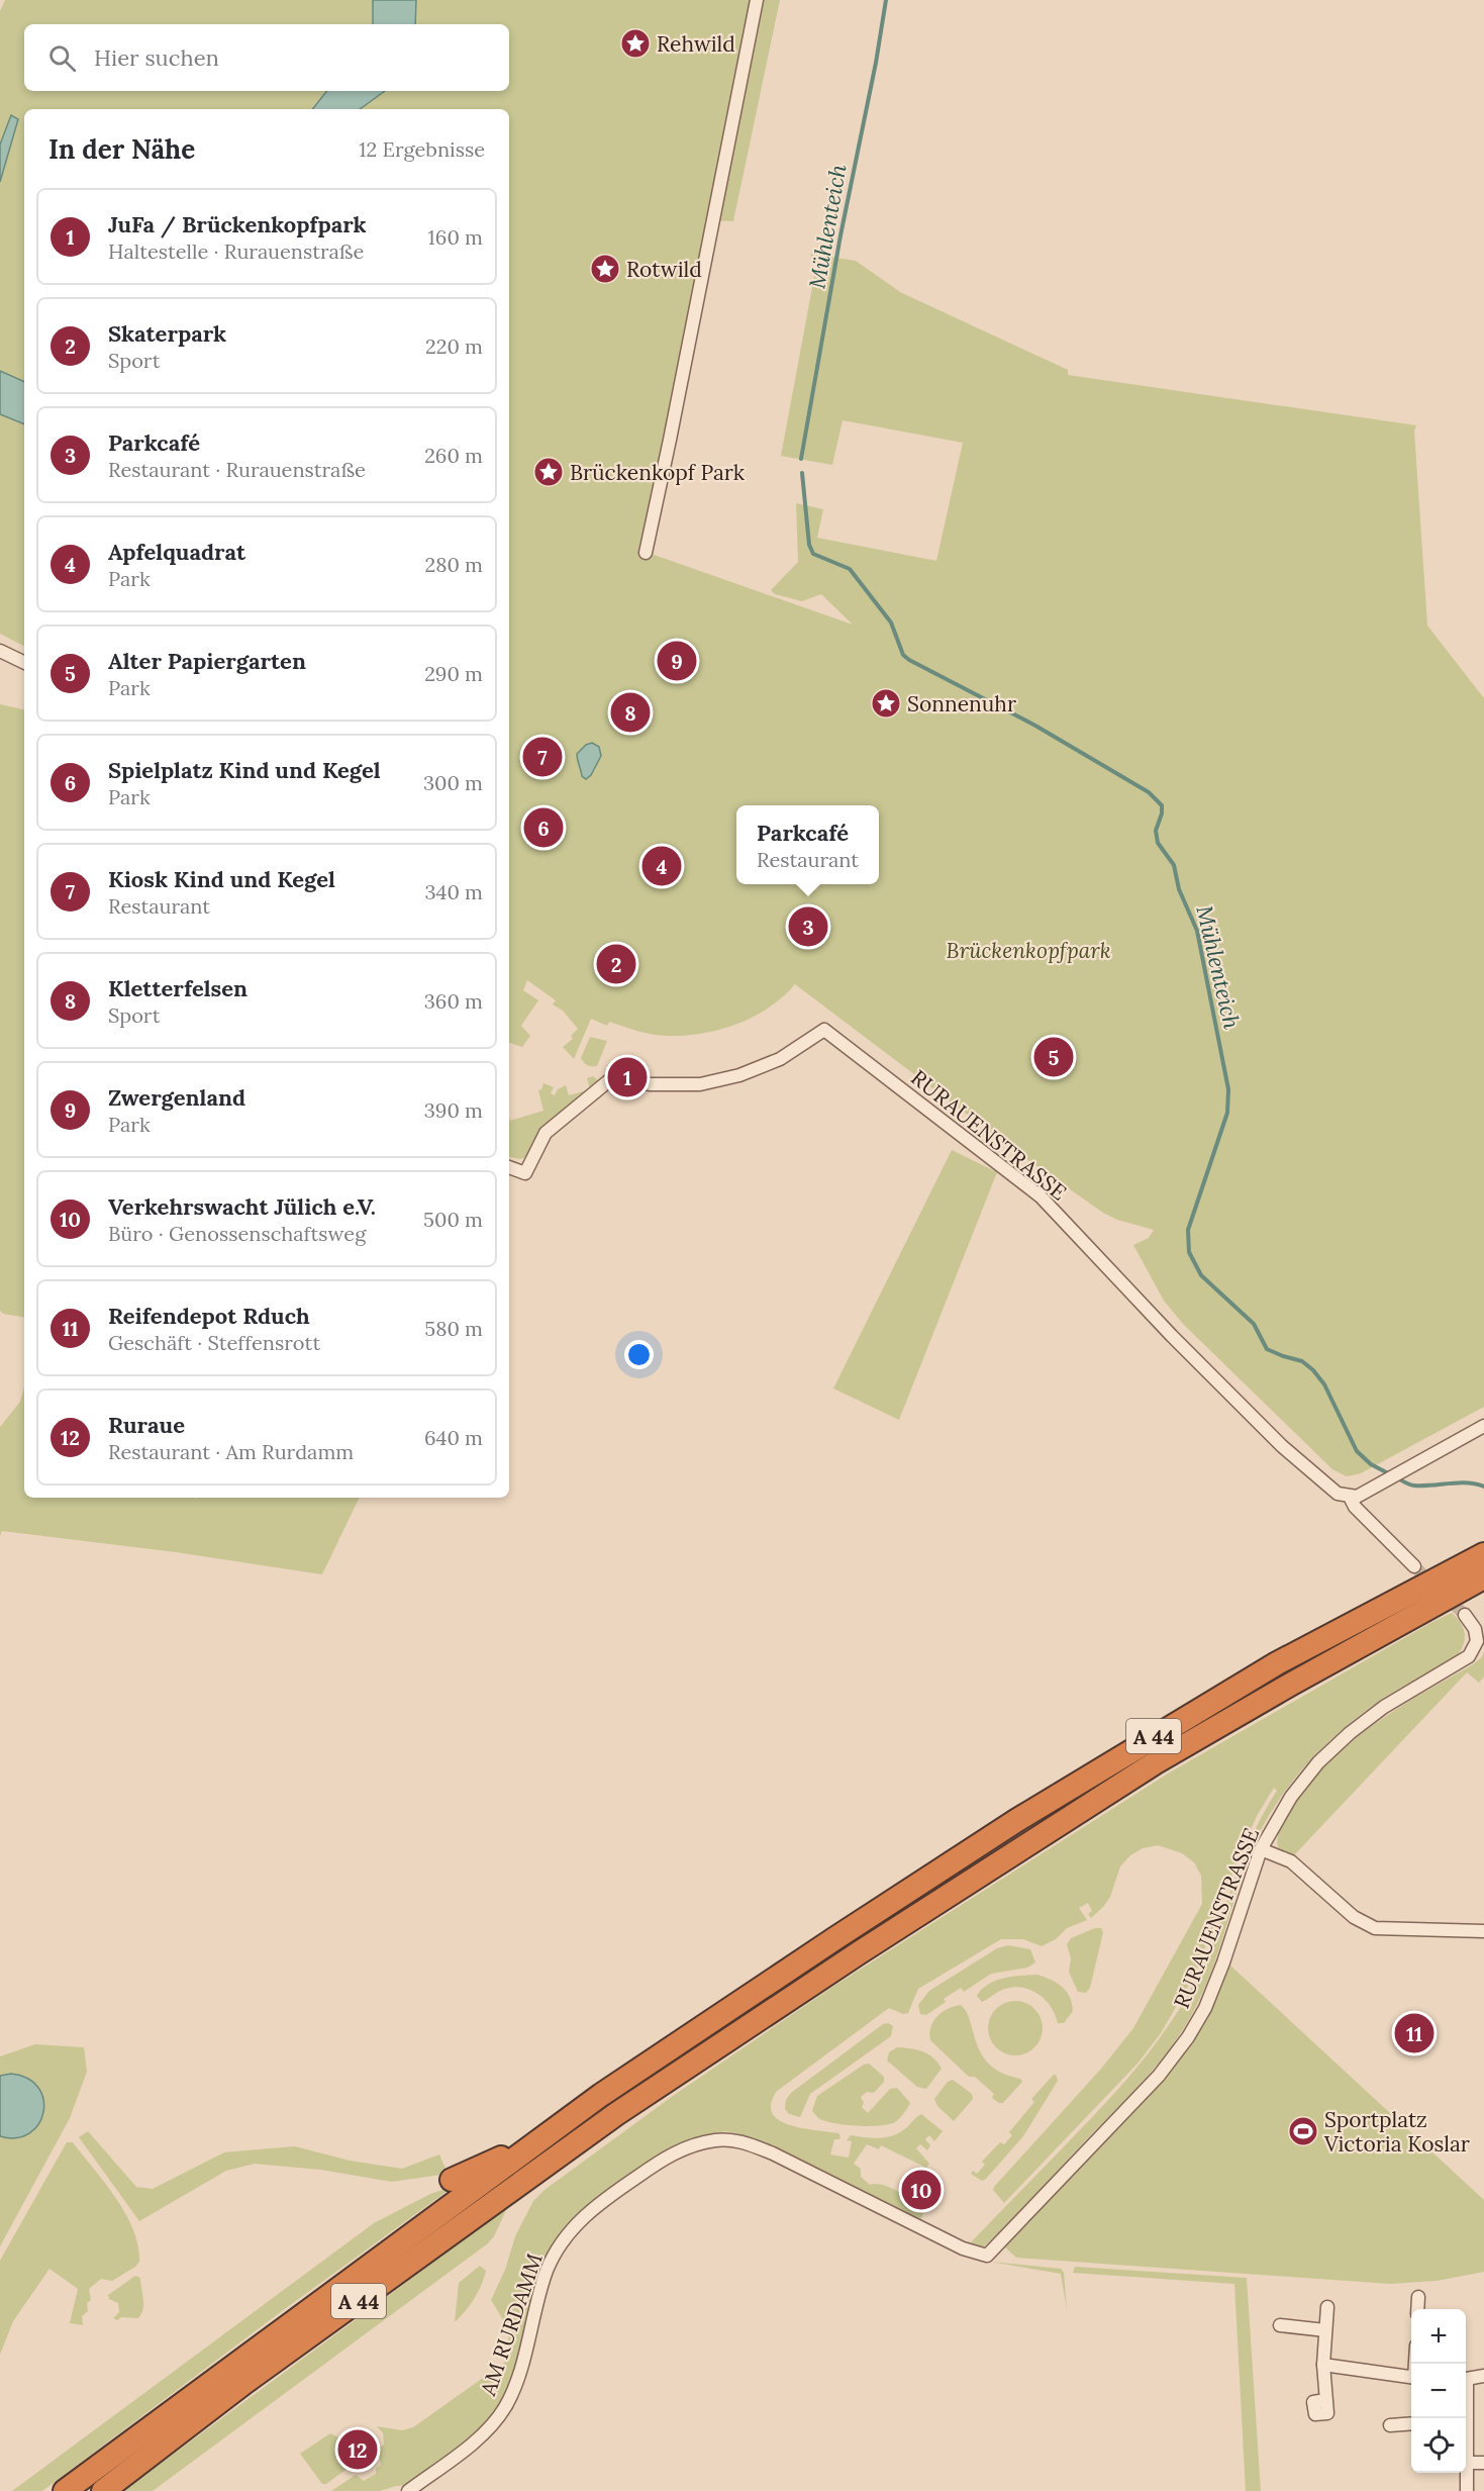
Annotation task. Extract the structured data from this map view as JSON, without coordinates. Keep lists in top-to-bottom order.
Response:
{
  "streets": {
    "highway": ["A 44"],
    "street": ["RURAUENSTRASSE", "AM RURDAMM"]
  },
  "crossings": [
    ["RURAUENSTRASSE", "AM RURDAMM"]
  ],
  "water": ["Mühlenteich"],
  "parks": ["Brückenkopfpark"],
  "places": {
    "place": [
      "Rehwild",
      "Rotwild",
      "Brückenkopf Park",
      "Sonnenuhr"
    ],
    "sports": ["Sportplatz Victoria Koslar"]
  },
  "page": {
    "search": "Hier suchen",
    "heading": ["In der Nähe", "12 Ergebnisse"],
    "list": [
      {
        "mark": "1",
        "name": "JuFa / Brückenkopfpark",
        "note": "Haltestelle · Rurauenstraße",
        "value": "160 m"
      },
      {
        "mark": "2",
        "name": "Skaterpark",
        "note": "Sport",
        "value": "220 m"
      },
      {
        "mark": "3",
        "name": "Parkcafé",
        "note": "Restaurant · Rurauenstraße",
        "value": "260 m"
      },
      {
        "mark": "4",
        "name": "Apfelquadrat",
        "note": "Park",
        "value": "280 m"
      },
      {
        "mark": "5",
        "name": "Alter Papiergarten",
        "note": "Park",
        "value": "290 m"
      },
      {
        "mark": "6",
        "name": "Spielplatz Kind und Kegel",
        "note": "Park",
        "value": "300 m"
      },
      {
        "mark": "7",
        "name": "Kiosk Kind und Kegel",
        "note": "Restaurant",
        "value": "340 m"
      },
      {
        "mark": "8",
        "name": "Kletterfelsen",
        "note": "Sport",
        "value": "360 m"
      },
      {
        "mark": "9",
        "name": "Zwergenland",
        "note": "Park",
        "value": "390 m"
      },
      {
        "mark": "10",
        "name": "Verkehrswacht Jülich e.V.",
        "note": "Büro · Genossenschaftsweg",
        "value": "500 m"
      },
      {
        "mark": "11",
        "name": "Reifendepot Rduch",
        "note": "Geschäft · Steffensrott",
        "value": "580 m"
      },
      {
        "mark": "12",
        "name": "Ruraue",
        "note": "Restaurant · Am Rurdamm",
        "value": "640 m"
      }
    ],
    "pins": [
      "9",
      "8",
      "7",
      "6",
      "4",
      "3",
      "2",
      "5",
      "1",
      "11",
      "10",
      "12"
    ],
    "popup": ["Parkcafé", "Restaurant"],
    "map_buttons": ["+", "−"]
  }
}
